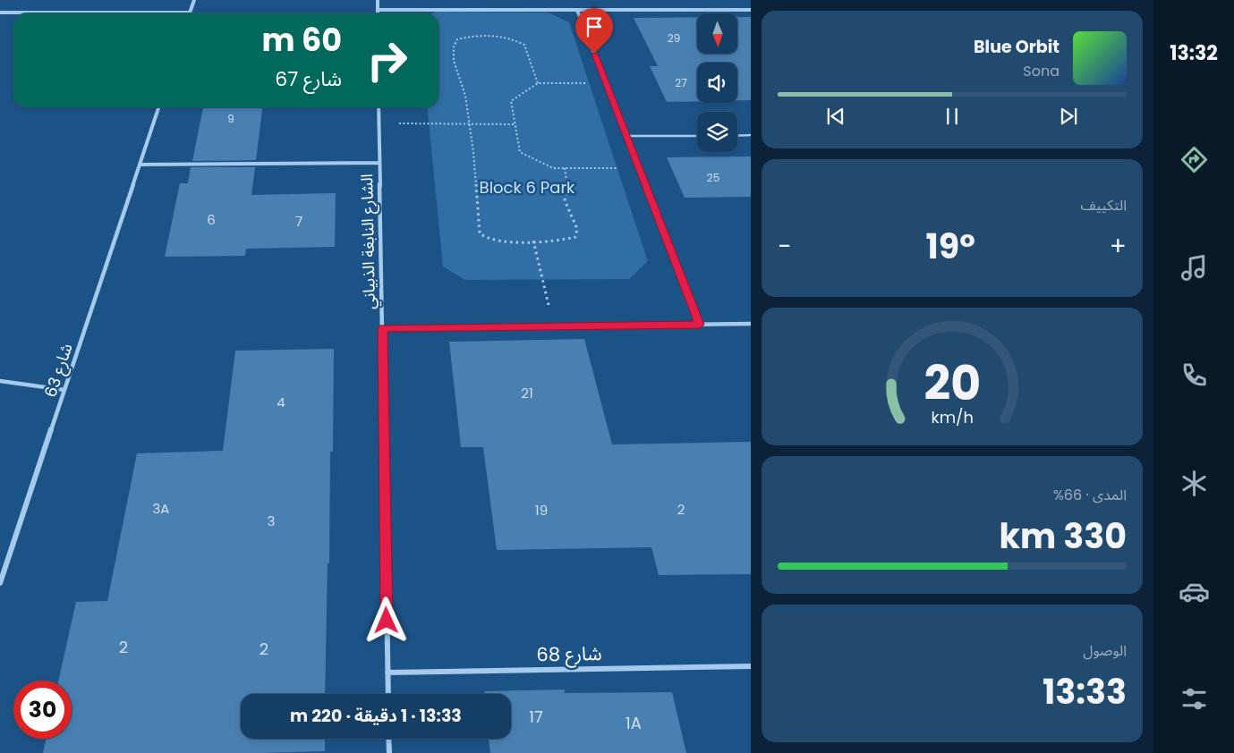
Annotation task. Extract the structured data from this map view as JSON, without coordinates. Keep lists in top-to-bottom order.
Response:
{
  "streets": {
    "street": ["الشارع النابغة الذبياني", "شارع 63", "شارع 68"]
  },
  "crossings": [
    ["الشارع النابغة الذبياني", "شارع 68"]
  ],
  "parks": ["Block 6 Park"],
  "house_numbers": [
    "29",
    "27",
    "9",
    "25",
    "6",
    "7",
    "21",
    "4",
    "3A",
    "2",
    "19",
    "3",
    "2",
    "2",
    "17",
    "1A"
  ],
  "north": "bottom",
  "page": {
    "tabs": "13:32",
    "turn": ["60 m", "شارع 67"],
    "song": ["Blue Orbit", "Sona"],
    "tile": [
      "التكييف",
      ["المدى · 66%", "330 km"],
      ["الوصول", "13:33"]
    ],
    "heat": ["−", "19°", "+"],
    "limit": "30",
    "trip": "13:33 · 1 دقيقة · 220 m",
    "gauge": ["20", "km/h"]
  }
}
